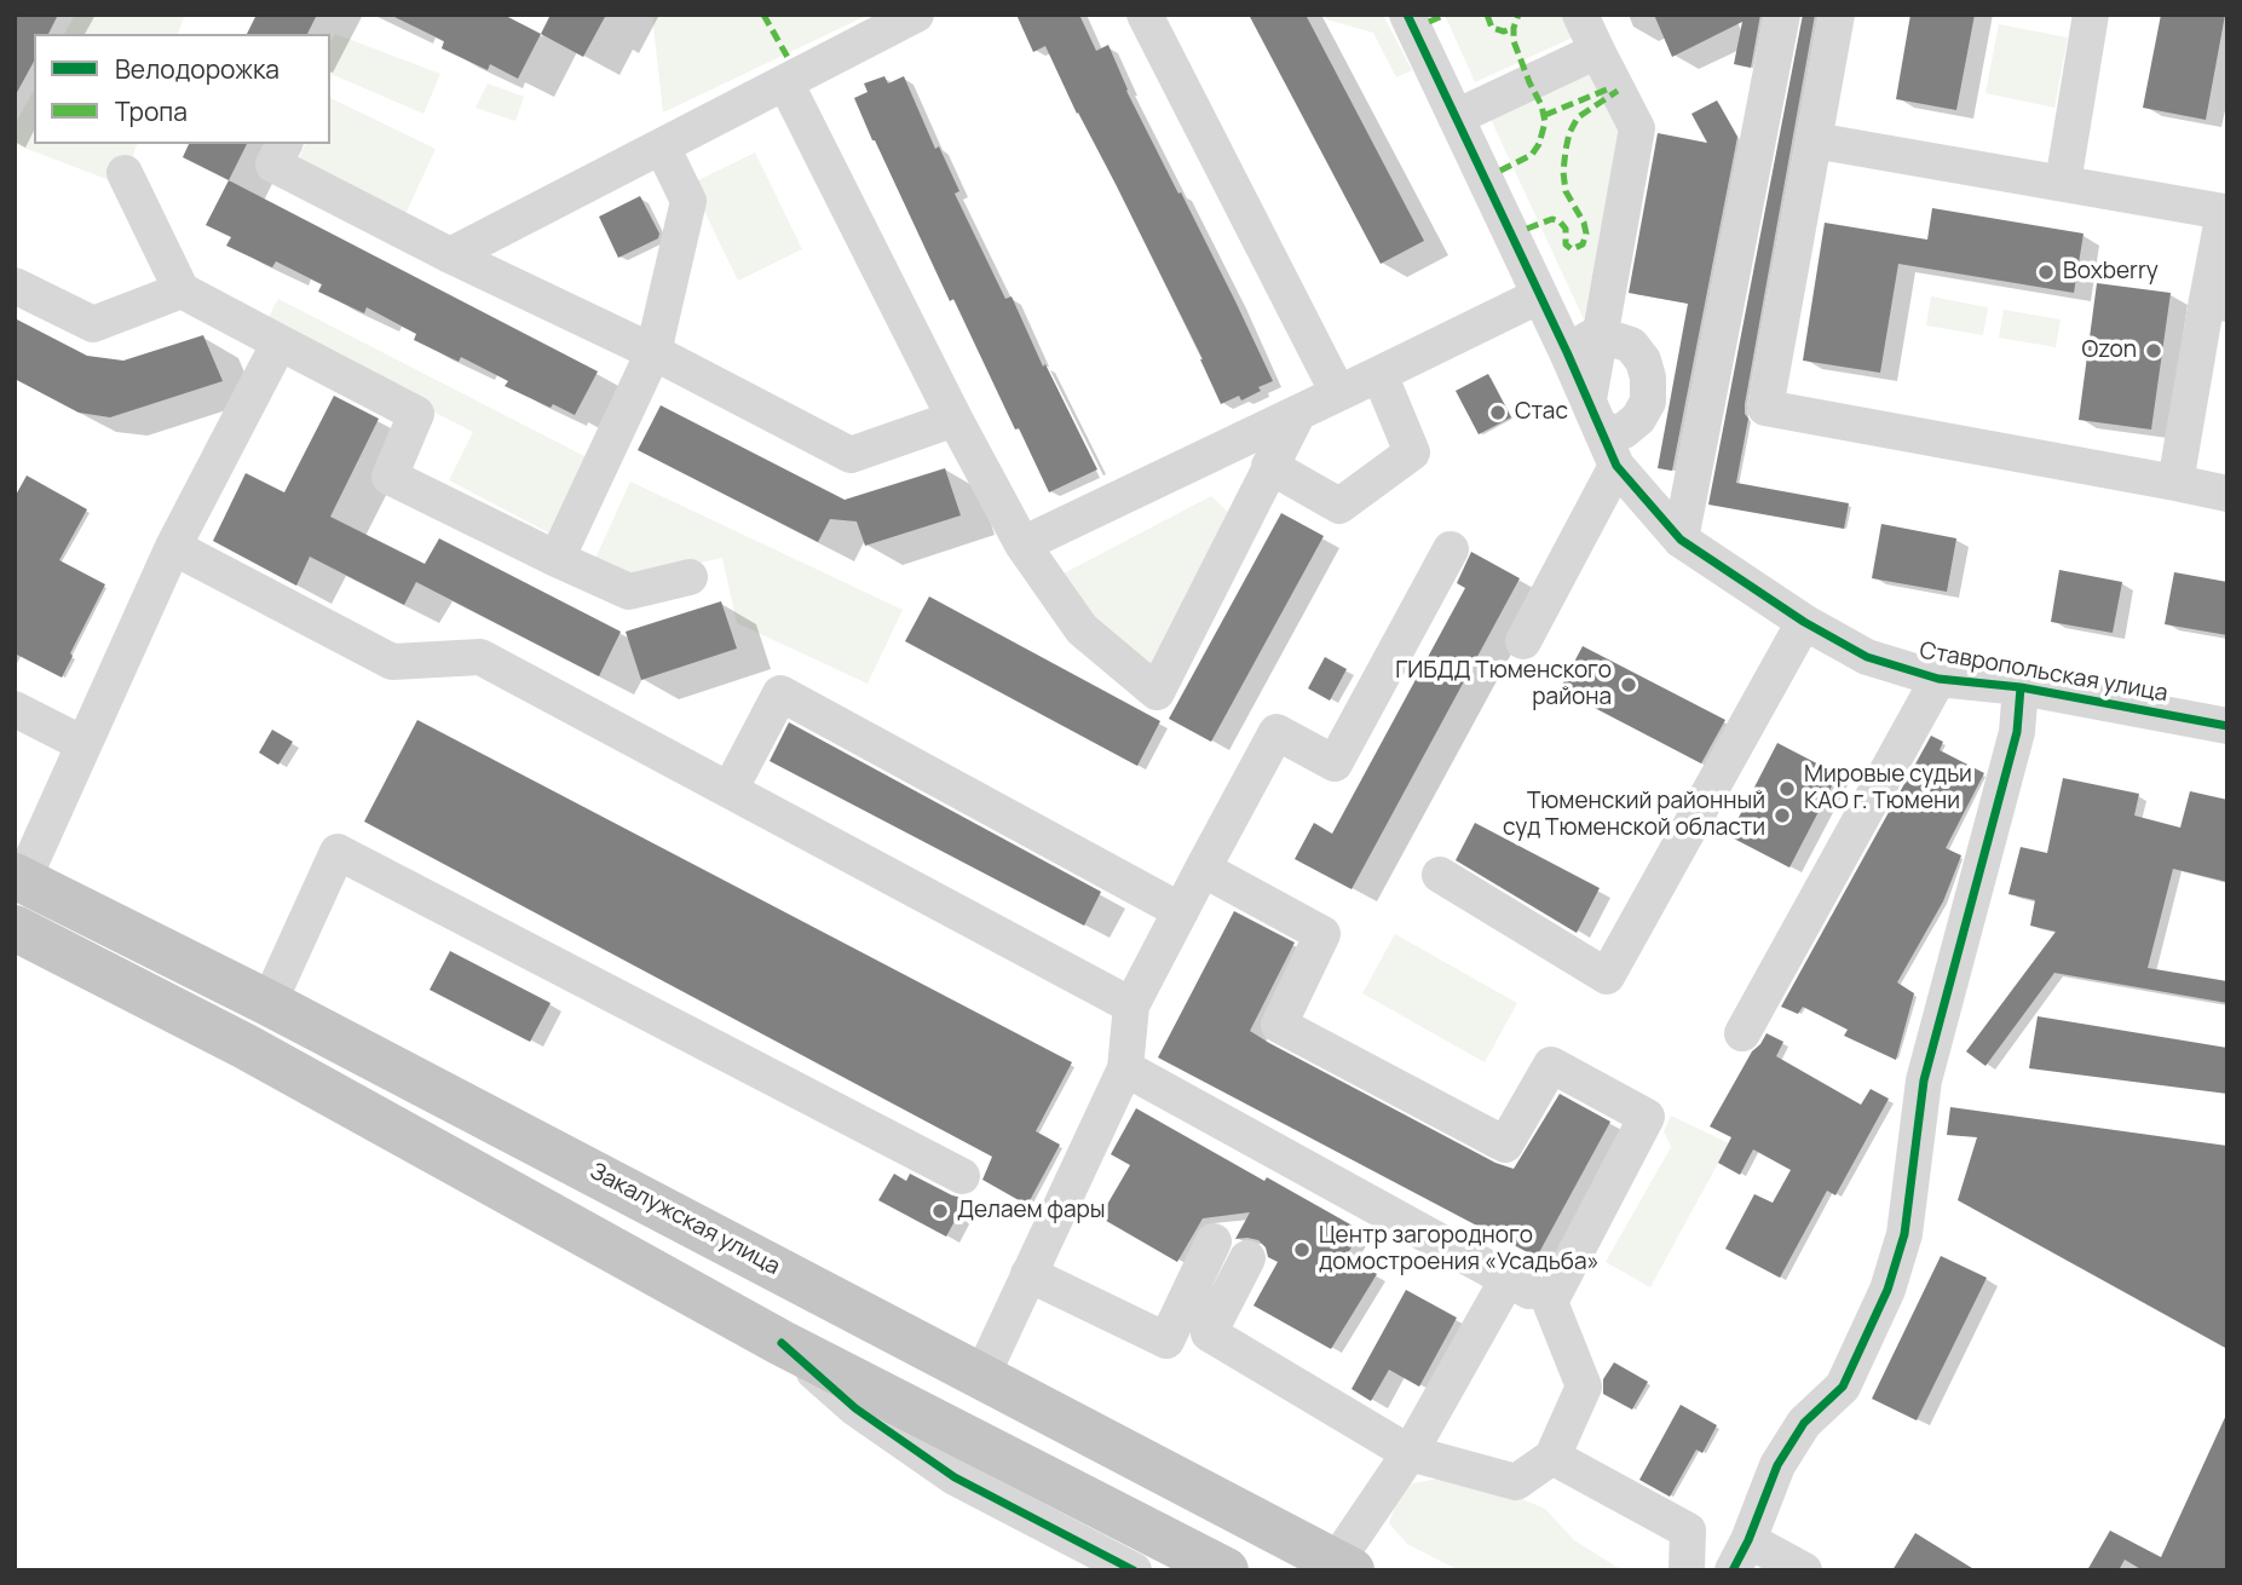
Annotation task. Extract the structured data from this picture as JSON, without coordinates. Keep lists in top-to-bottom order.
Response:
{
  "streets": {
    "highway": ["Закалужская улица"],
    "street": ["Ставропольская улица"]
  },
  "places": [
    "Boxberry",
    "Ozon",
    "Стас",
    "ГИБДД Тюменского района",
    "Мировые судьи КАО г. Тюмени",
    "Тюменский районный суд Тюменской области",
    "Делаем фары",
    "Центр загородного домостроения «Усадьба»"
  ],
  "legend": ["Велодорожка", "Тропа"]
}
